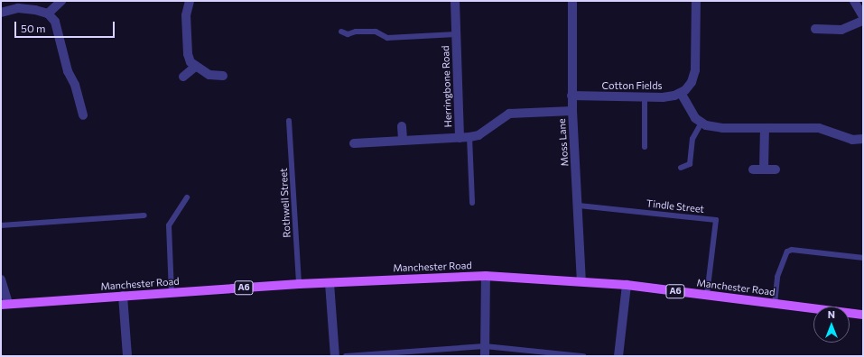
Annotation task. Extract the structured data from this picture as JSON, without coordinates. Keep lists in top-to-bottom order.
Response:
{
  "streets": {
    "main road": ["Manchester Road", "A6"],
    "street": ["Cotton Fields", "Herringbone Road", "Moss Lane"],
    "lane": ["Rothwell Street", "Tindle Street"]
  },
  "crossings": [
    ["Cotton Fields", "Moss Lane"],
    ["Moss Lane", "Tindle Street"],
    ["Moss Lane", "Manchester Road"],
    ["Rothwell Street", "Manchester Road"],
    ["Tindle Street", "Manchester Road"]
  ],
  "scale_bar": "50 m",
  "north": "top"
}
